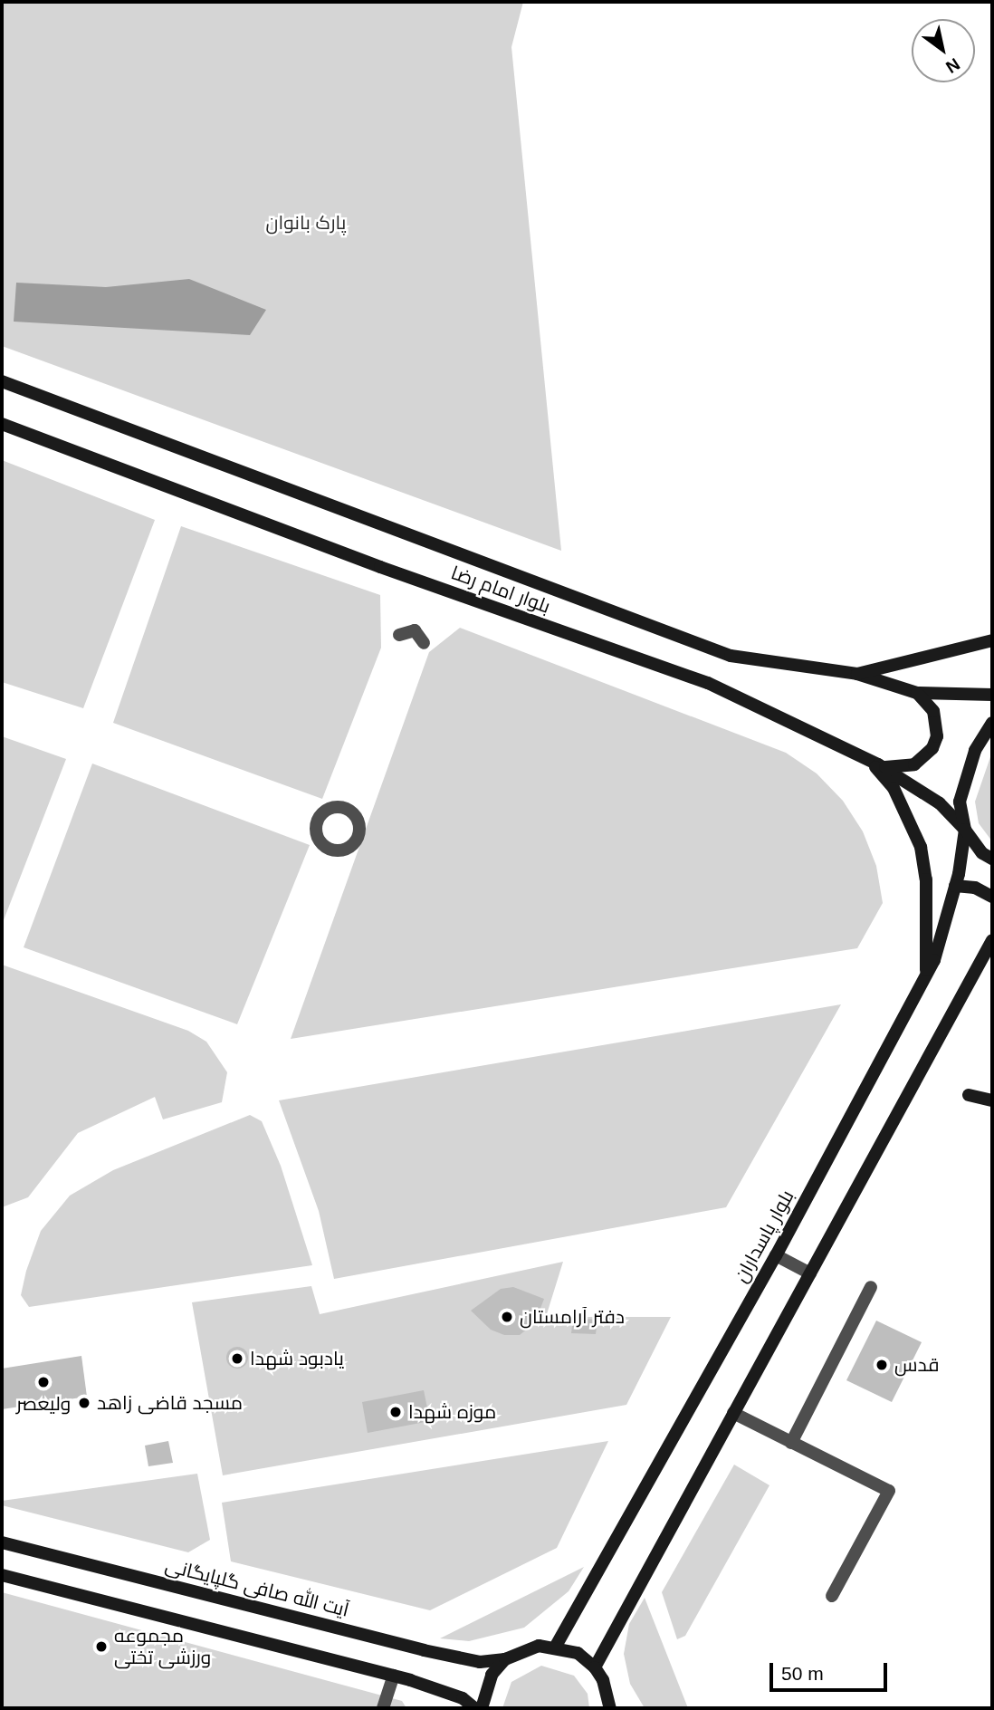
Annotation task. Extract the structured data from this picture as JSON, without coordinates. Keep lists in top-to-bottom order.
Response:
{
  "streets": {
    "main road": ["بلوار امام رضا", "بلوار پاسداران", "آیت الله صافی گلپایگانی"]
  },
  "crossings": [
    ["بلوار امام رضا", "بلوار پاسداران"]
  ],
  "parks": ["پارک بانوان"],
  "places": [
    "دفتر آرامستان",
    "یادبود شهدا",
    "قدس",
    "ولیعصر",
    "مسجد قاضی زاهد",
    "موزه شهدا",
    "مجموعه ورزشی تختی"
  ],
  "scale_bar": "50 m",
  "north": "bottom right"
}
